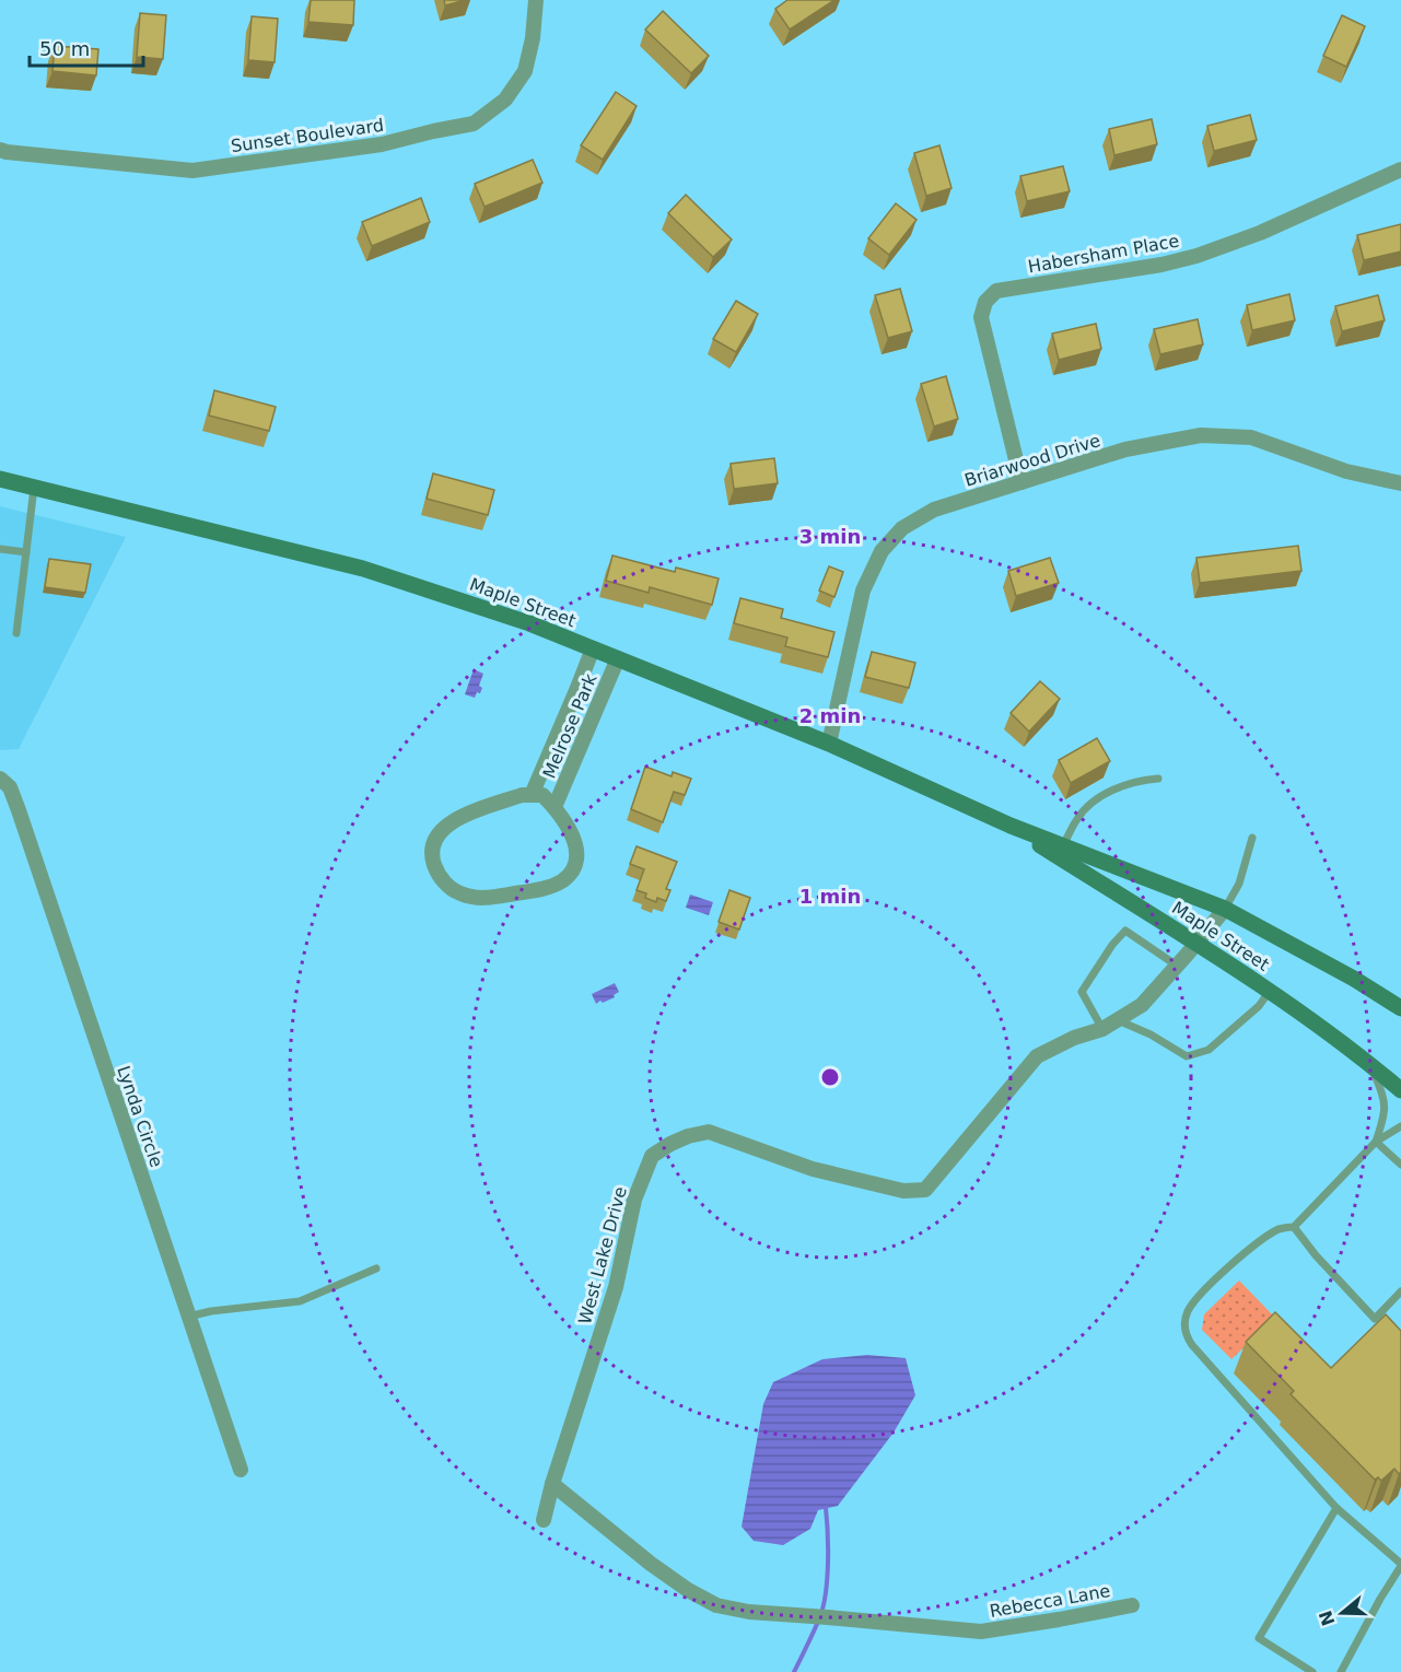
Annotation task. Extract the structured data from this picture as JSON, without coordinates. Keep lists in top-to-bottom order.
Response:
{
  "streets": {
    "main road": ["Maple Street"],
    "street": [
      "Sunset Boulevard",
      "Habersham Place",
      "Briarwood Drive",
      "Melrose Park",
      "Lynda Circle",
      "West Lake Drive",
      "Rebecca Lane"
    ]
  },
  "crossings": [
    ["Habersham Place", "Briarwood Drive"],
    ["Briarwood Drive", "Maple Street"],
    ["Maple Street", "Melrose Park"],
    ["Maple Street", "West Lake Drive"],
    ["West Lake Drive", "Rebecca Lane"]
  ],
  "scale_bar": "50 m",
  "north": "left",
  "rings": ["3 min", "2 min", "1 min"]
}
